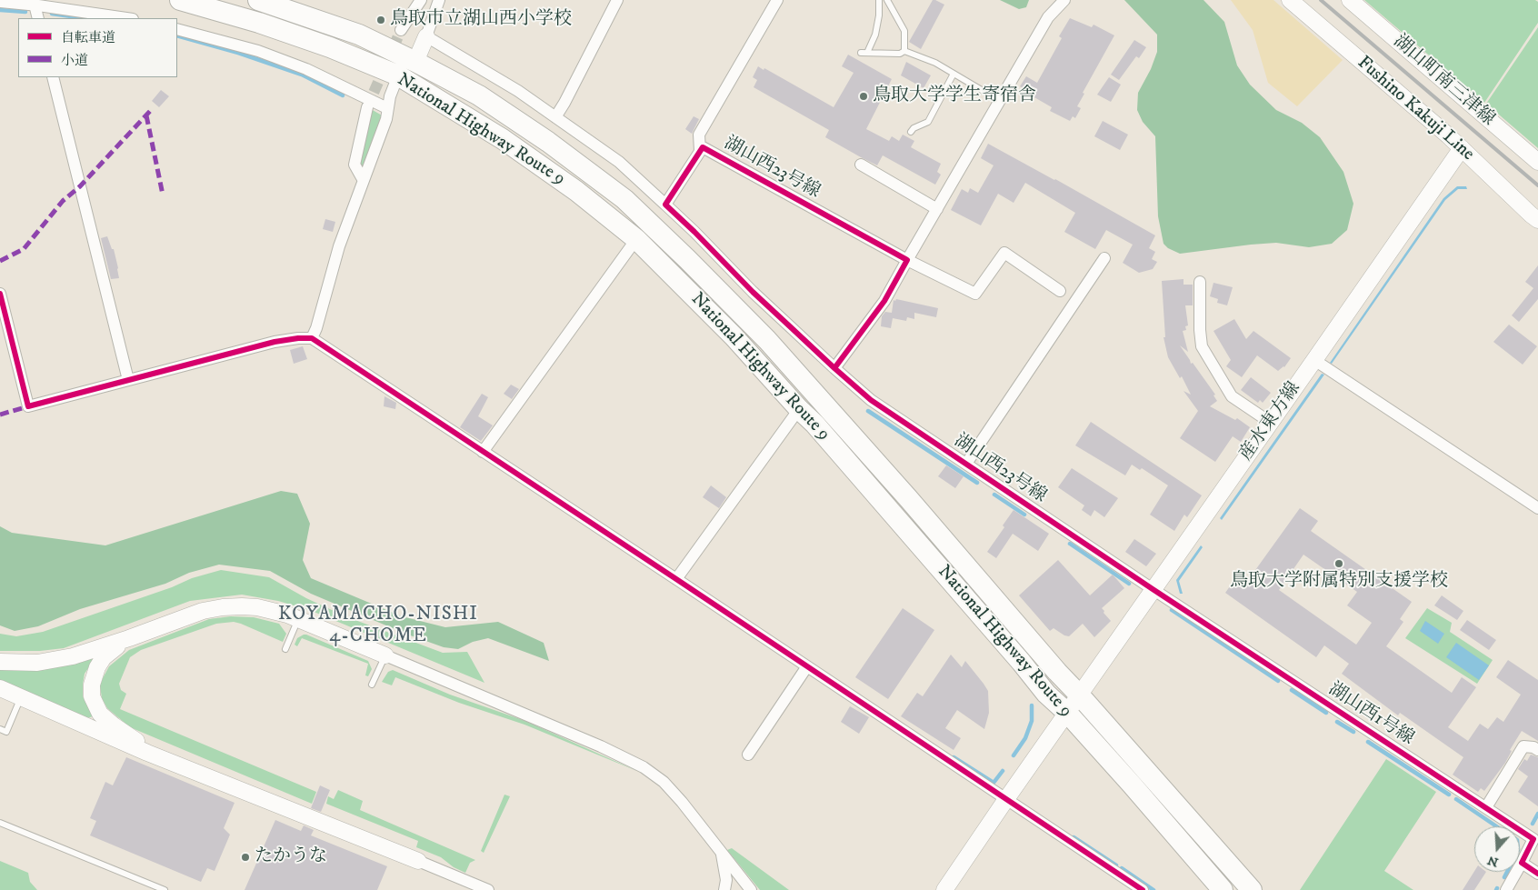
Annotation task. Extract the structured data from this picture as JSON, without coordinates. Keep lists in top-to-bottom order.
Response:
{
  "streets": {
    "highway": ["National Highway Route 9"],
    "street": [
      "湖山町南三津線",
      "Fushino Kakuji Line",
      "湖山西23号線",
      "産水東方線",
      "湖山西1号線"
    ]
  },
  "crossings": [
    ["Fushino Kakuji Line", "産水東方線"],
    ["National Highway Route 9", "産水東方線"],
    ["湖山西23号線", "産水東方線"],
    ["湖山西23号線", "湖山西1号線"],
    ["産水東方線", "湖山西1号線"]
  ],
  "districts": ["KOYAMACHO-NISHI 4-CHOME"],
  "places": [
    "鳥取市立湖山西小学校",
    "鳥取大学学生寄宿舎",
    "鳥取大学附属特別支援学校",
    "たかうな"
  ],
  "legend": ["自転車道", "小道"],
  "north": "bottom"
}
